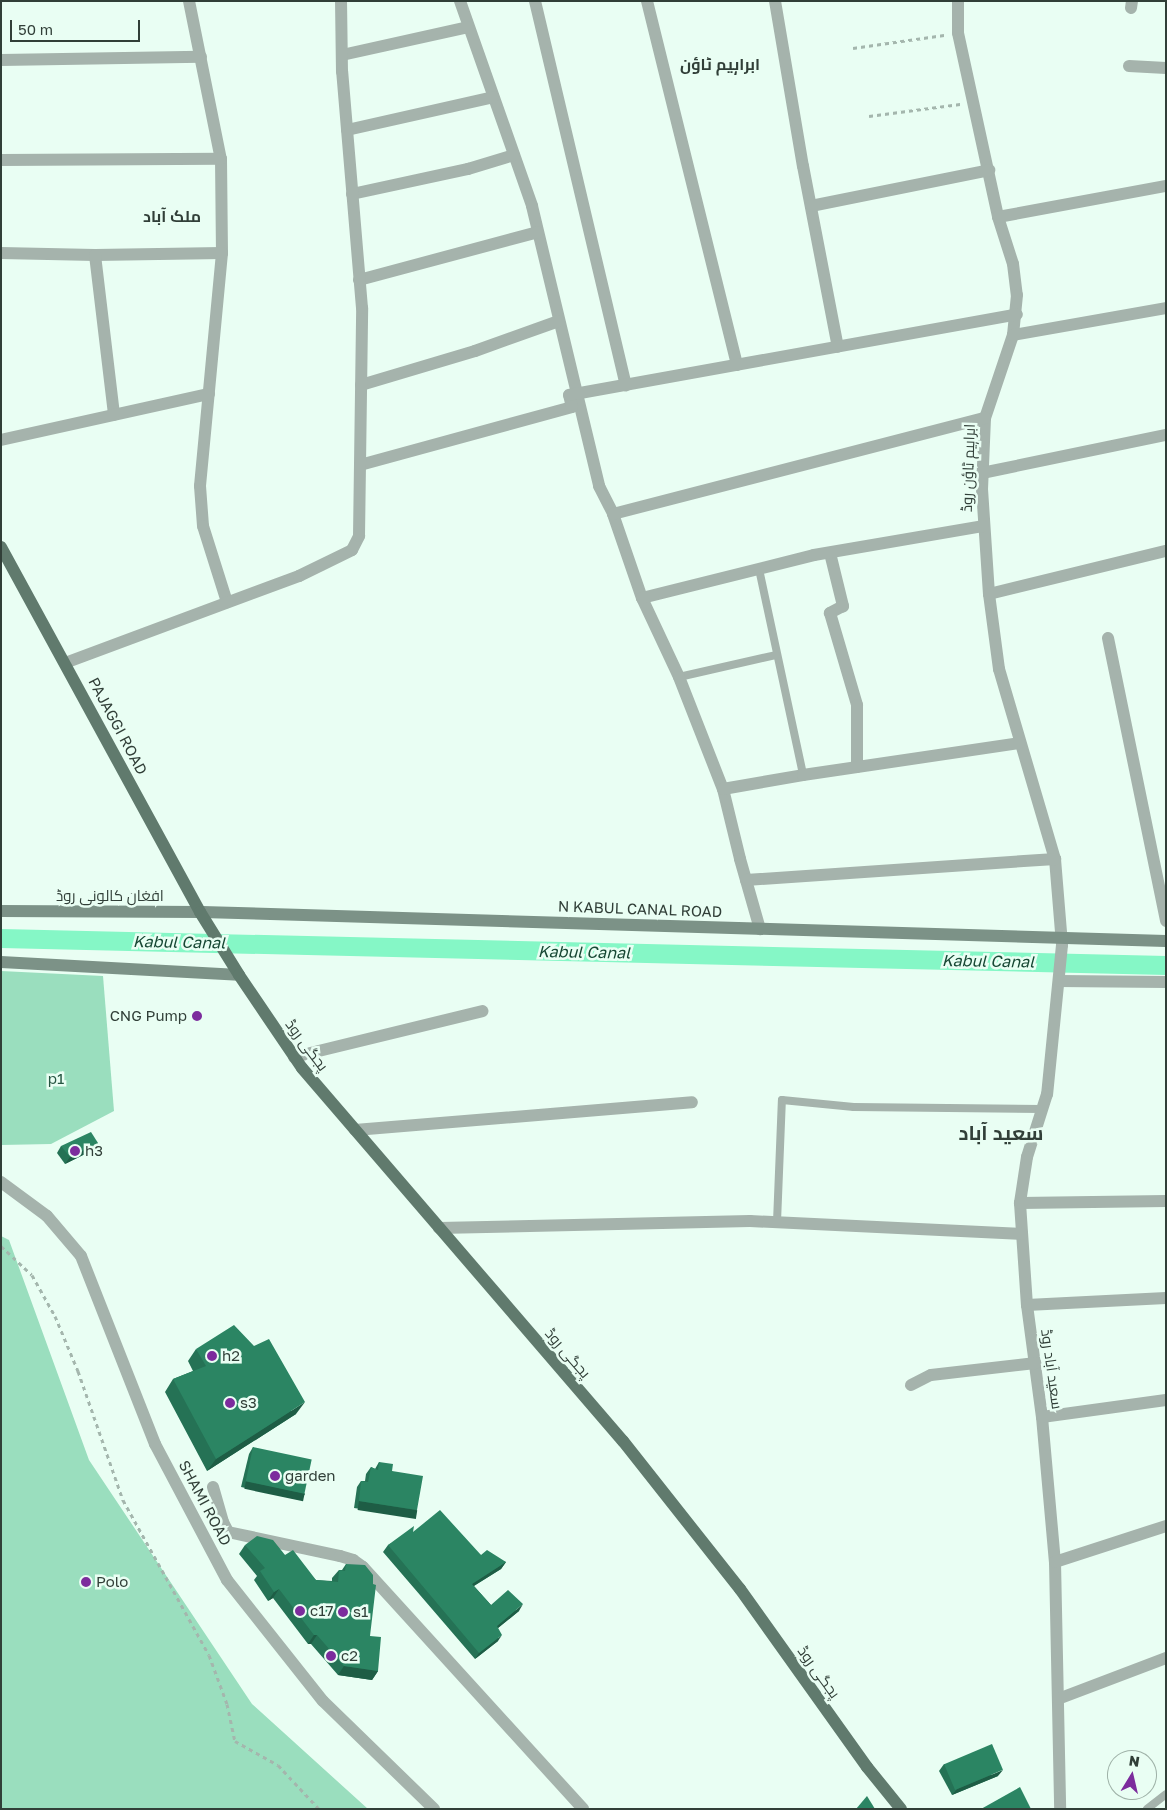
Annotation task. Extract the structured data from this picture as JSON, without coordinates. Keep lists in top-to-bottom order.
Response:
{
  "streets": {
    "main road": [
      "PAJAGGI ROAD",
      "افغان کالونی روڈ",
      "N KABUL CANAL ROAD",
      "پجگی روڈ"
    ],
    "street": ["ابراہیم ٹاؤن روڈ", "سعید آباد روڈ", "SHAMI ROAD"]
  },
  "crossings": [
    ["ابراہیم ٹاؤن روڈ", "N KABUL CANAL ROAD"],
    ["ابراہیم ٹاؤن روڈ", "سعید آباد روڈ"],
    ["PAJAGGI ROAD", "افغان کالونی روڈ"],
    ["PAJAGGI ROAD", "پجگی روڈ"],
    ["افغان کالونی روڈ", "N KABUL CANAL ROAD"],
    ["افغان کالونی روڈ", "پجگی روڈ"],
    ["N KABUL CANAL ROAD", "سعید آباد روڈ"]
  ],
  "districts": ["ابراہیم ٹاؤن", "ملک آباد", "سعید آباد"],
  "water": ["Kabul Canal"],
  "parks": ["p1"],
  "places": [
    "CNG Pump",
    "h3",
    "h2",
    "s3",
    "garden",
    "Polo",
    "c17",
    "s1",
    "c2"
  ],
  "scale_bar": "50 m",
  "north": "top"
}
